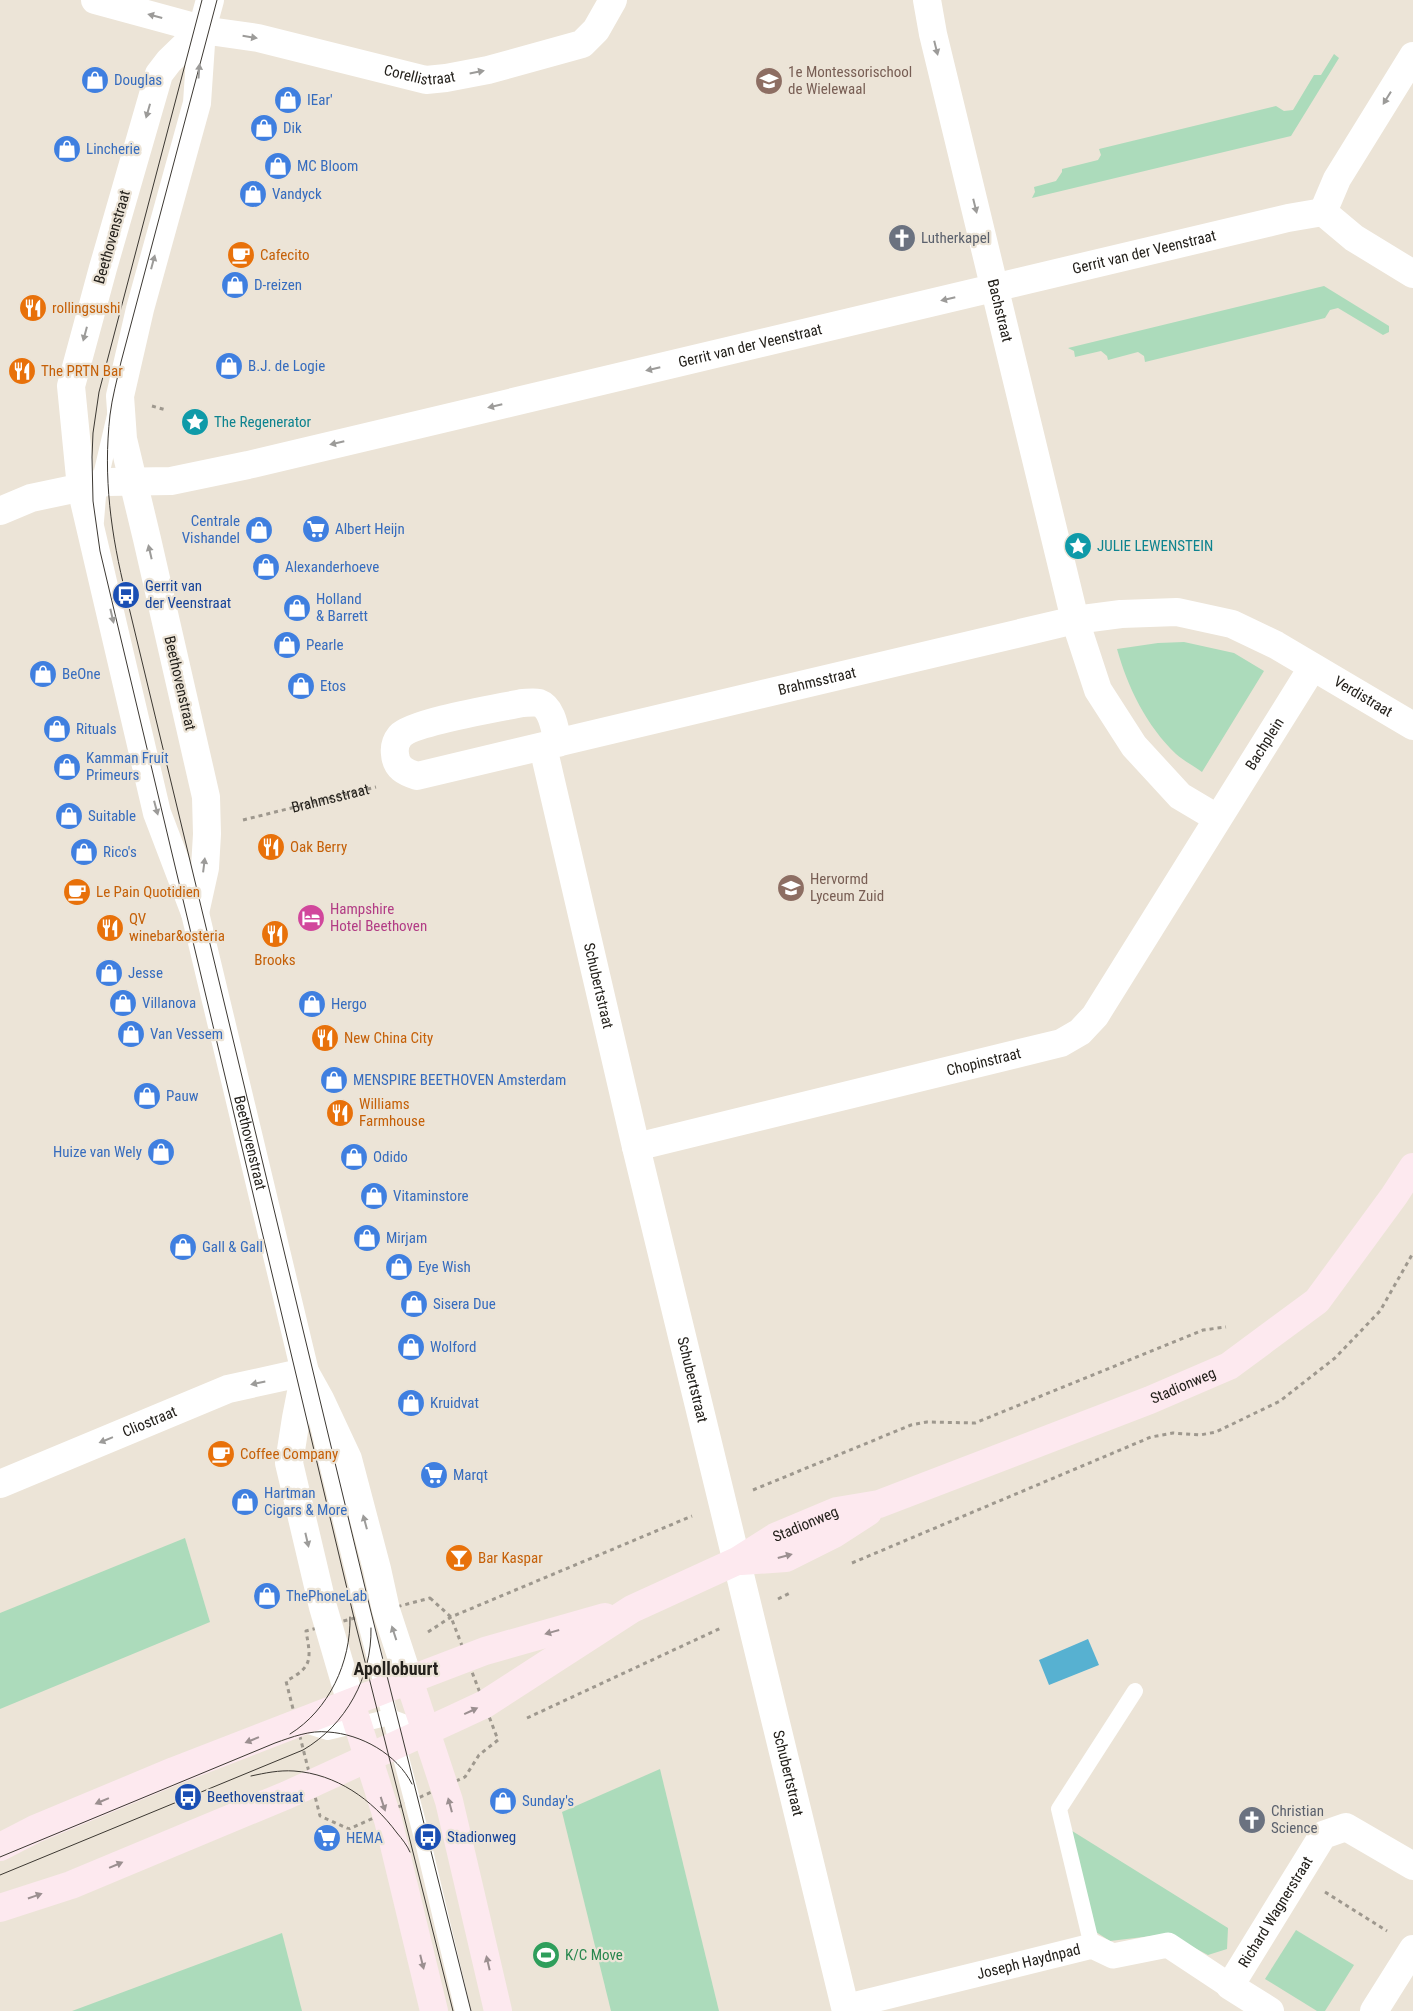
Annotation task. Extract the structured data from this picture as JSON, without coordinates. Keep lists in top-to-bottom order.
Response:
{
  "streets": {
    "main road": ["Beethovenstraat", "Stadionweg"],
    "street": [
      "Corellistraat",
      "Gerrit van der Veenstraat",
      "Bachstraat",
      "Brahmsstraat",
      "Verdistraat",
      "Bachplein",
      "Schubertstraat",
      "Chopinstraat",
      "Cliostraat",
      "Richard Wagnerstraat",
      "Joseph Haydnpad"
    ]
  },
  "crossings": [
    ["Corellistraat", "Beethovenstraat"],
    ["Beethovenstraat", "Gerrit van der Veenstraat"],
    ["Beethovenstraat", "Stadionweg"],
    ["Beethovenstraat", "Cliostraat"],
    ["Gerrit van der Veenstraat", "Bachstraat"],
    ["Bachstraat", "Brahmsstraat"],
    ["Brahmsstraat", "Schubertstraat"],
    ["Verdistraat", "Bachplein"],
    ["Bachplein", "Chopinstraat"],
    ["Schubertstraat", "Chopinstraat"],
    ["Schubertstraat", "Stadionweg"],
    ["Schubertstraat", "Joseph Haydnpad"],
    ["Richard Wagnerstraat", "Joseph Haydnpad"]
  ],
  "one_way": ["Gerrit van der Veenstraat", "Bachstraat", "Cliostraat"],
  "districts": ["Apollobuurt"],
  "places": {
    "shop": [
      "Douglas",
      "IEar'",
      "Dik",
      "Lincherie",
      "MC Bloom",
      "Vandyck",
      "D-reizen",
      "B.J. de Logie",
      "Centrale Vishandel",
      "Alexanderhoeve",
      "Holland & Barrett",
      "Pearle",
      "BeOne",
      "Etos",
      "Rituals",
      "Kamman Fruit Primeurs",
      "Suitable",
      "Rico's",
      "Jesse",
      "Villanova",
      "Hergo",
      "Van Vessem",
      "MENSPIRE BEETHOVEN Amsterdam",
      "Pauw",
      "Huize van Wely",
      "Odido",
      "Vitaminstore",
      "Mirjam",
      "Gall & Gall",
      "Eye Wish",
      "Sisera Due",
      "Wolford",
      "Kruidvat",
      "Hartman Cigars & More",
      "ThePhoneLab",
      "Sunday's"
    ],
    "school or university": ["1e Montessorischool de Wielewaal", "Hervormd Lyceum Zuid"],
    "church": ["Lutherkapel", "Christian Science"],
    "cafe": ["Cafecito", "Le Pain Quotidien", "Coffee Company"],
    "restaurant": [
      "rollingsushi",
      "The PRTN Bar",
      "Oak Berry",
      "QV winebar&osteria",
      "Brooks",
      "New China City",
      "Williams Farmhouse"
    ],
    "place": ["The Regenerator", "JULIE LEWENSTEIN"],
    "supermarket": ["Albert Heijn", "Marqt", "HEMA"],
    "bus stop": ["Gerrit van der Veenstraat", "Beethovenstraat", "Stadionweg"],
    "hotel": ["Hampshire Hotel Beethoven"],
    "bar": ["Bar Kaspar"],
    "sports": ["K/C Move"]
  }
}
